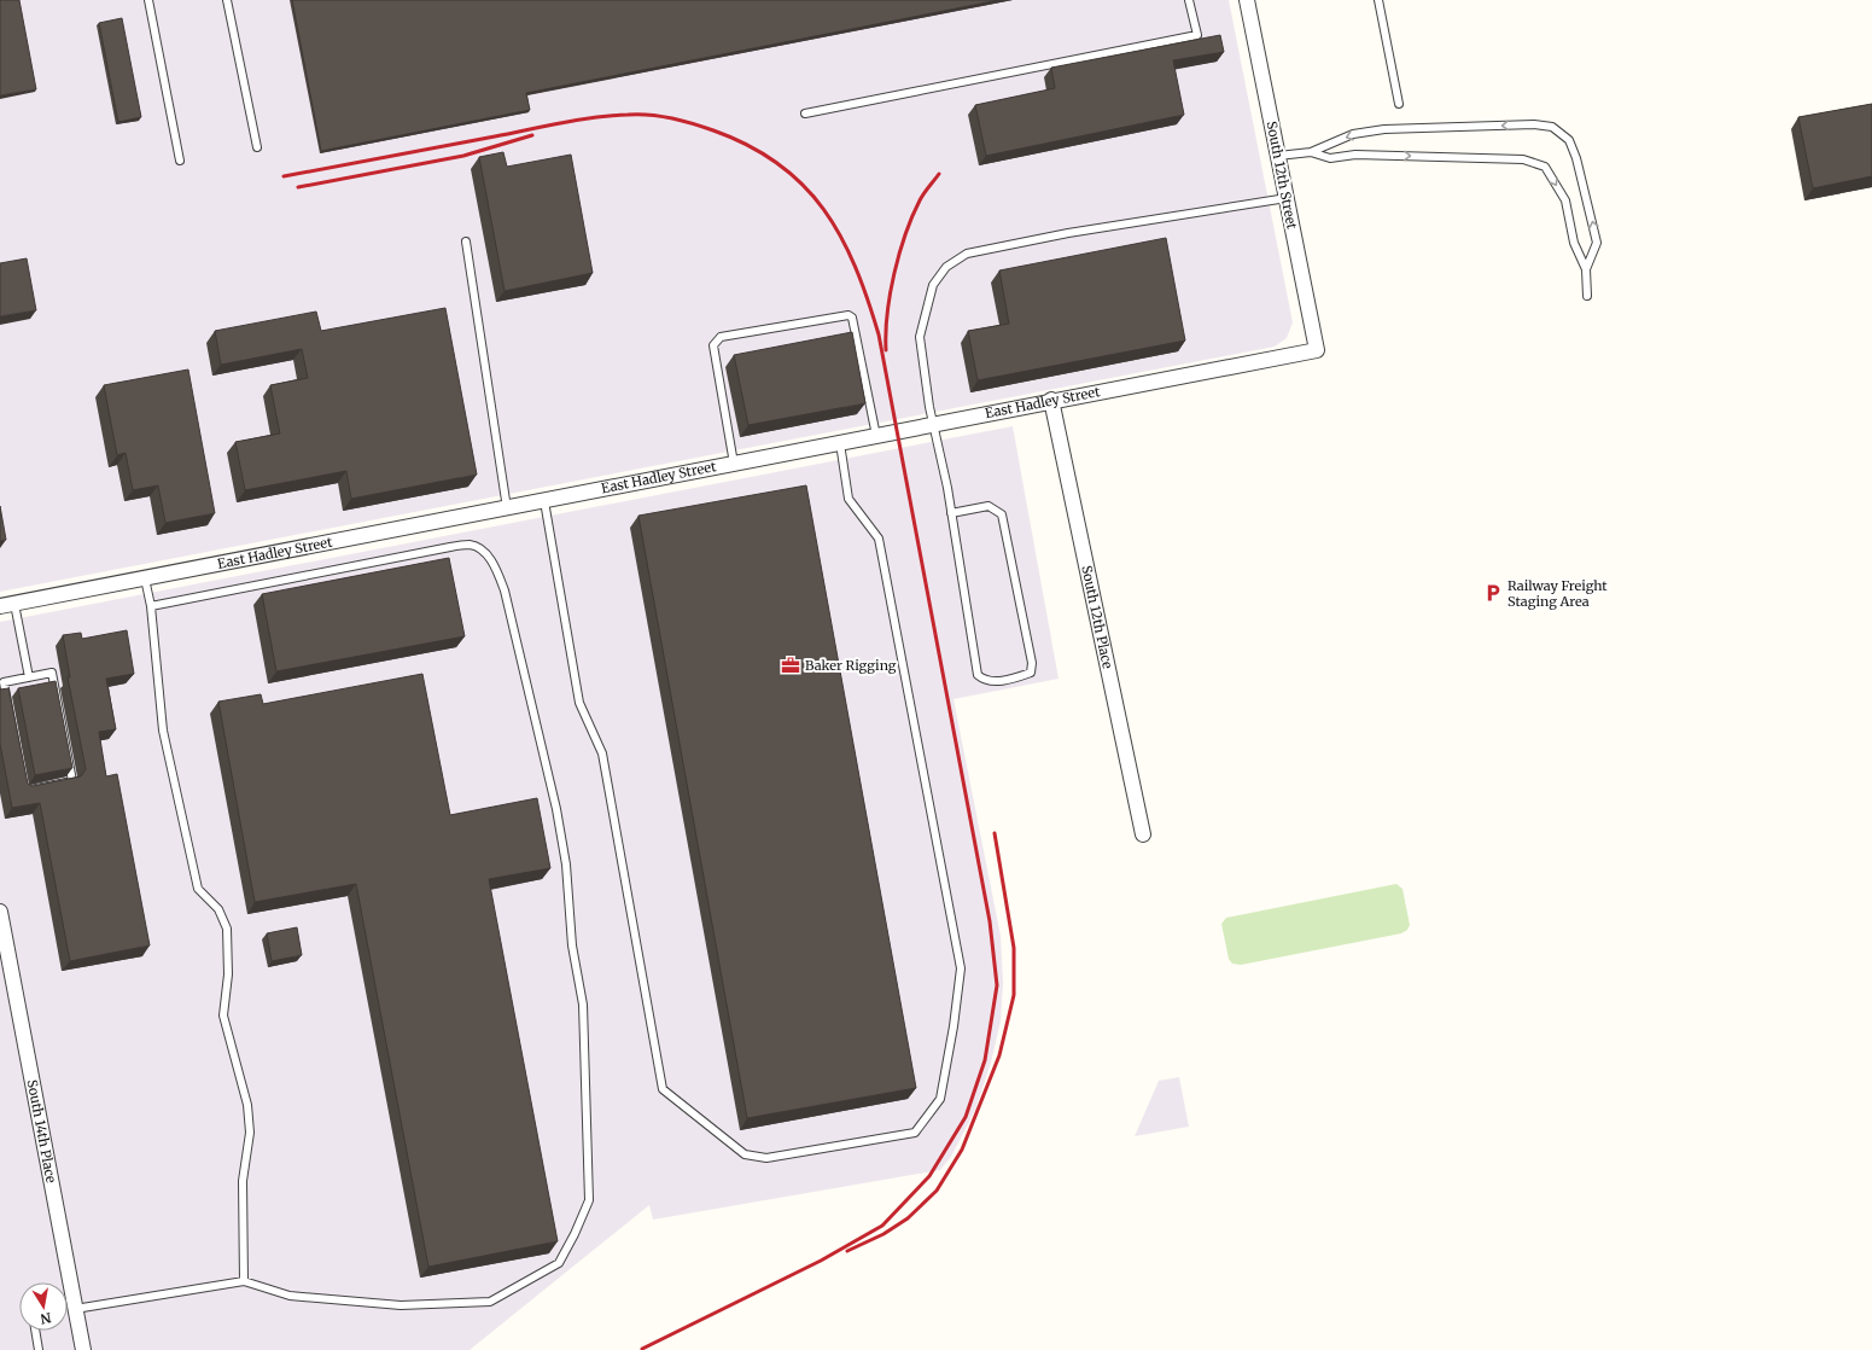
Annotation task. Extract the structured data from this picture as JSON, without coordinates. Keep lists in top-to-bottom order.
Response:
{
  "streets": {
    "street": [
      "South 12th Street",
      "East Hadley Street",
      "South 12th Place",
      "South 14th Place"
    ]
  },
  "crossings": [
    ["South 12th Street", "East Hadley Street"],
    ["East Hadley Street", "South 12th Place"]
  ],
  "places": {
    "parking": ["Railway Freight Staging Area"],
    "office": ["Baker Rigging"]
  },
  "north": "bottom"
}
